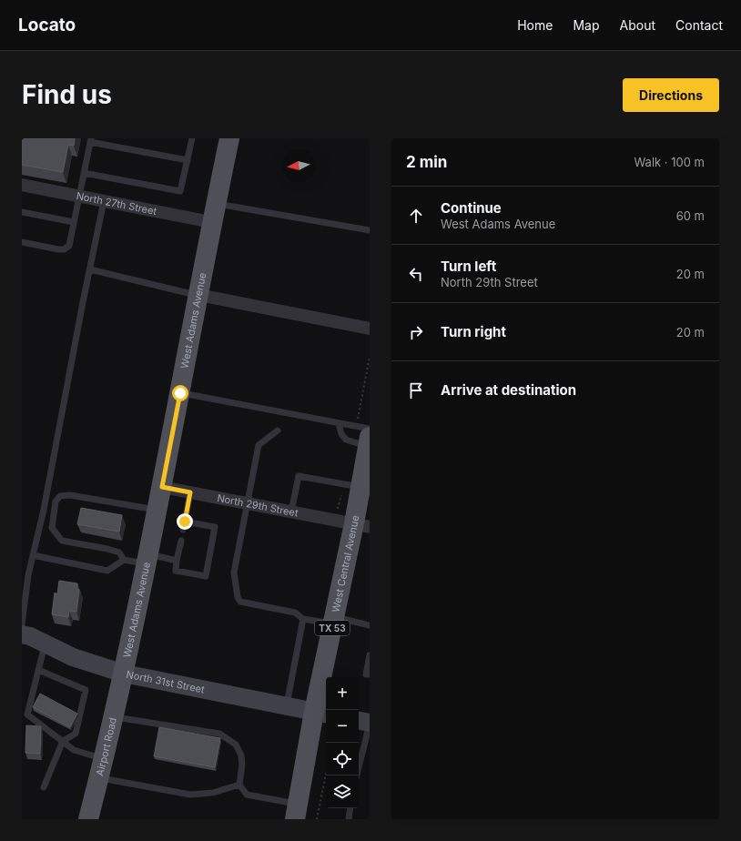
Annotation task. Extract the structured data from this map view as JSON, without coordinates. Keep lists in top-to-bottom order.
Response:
{
  "streets": {
    "main road": [
      "West Adams Avenue",
      "West Central Avenue",
      "TX 53",
      "North 31st Street",
      "Airport Road"
    ],
    "street": ["North 27th Street", "North 29th Street"]
  },
  "crossings": [
    ["North 27th Street", "West Adams Avenue"],
    ["West Adams Avenue", "North 29th Street"],
    ["West Adams Avenue", "North 31st Street"],
    ["West Adams Avenue", "Airport Road"],
    ["North 29th Street", "West Central Avenue"],
    ["West Central Avenue", "North 31st Street"],
    ["North 31st Street", "Airport Road"]
  ],
  "north": "left",
  "page": {
    "header": "Locato",
    "nav": [
      "Home",
      "Map",
      "About",
      "Contact"
    ],
    "buttons": "Directions",
    "title": "Find us",
    "heading": ["2 min", "Walk · 100 m"],
    "list": [
      ["Continue", "West Adams Avenue", "60 m"],
      ["Turn left", "North 29th Street", "20 m"],
      ["Turn right", "20 m"],
      "Arrive at destination"
    ],
    "map_buttons": ["+", "−"]
  }
}
